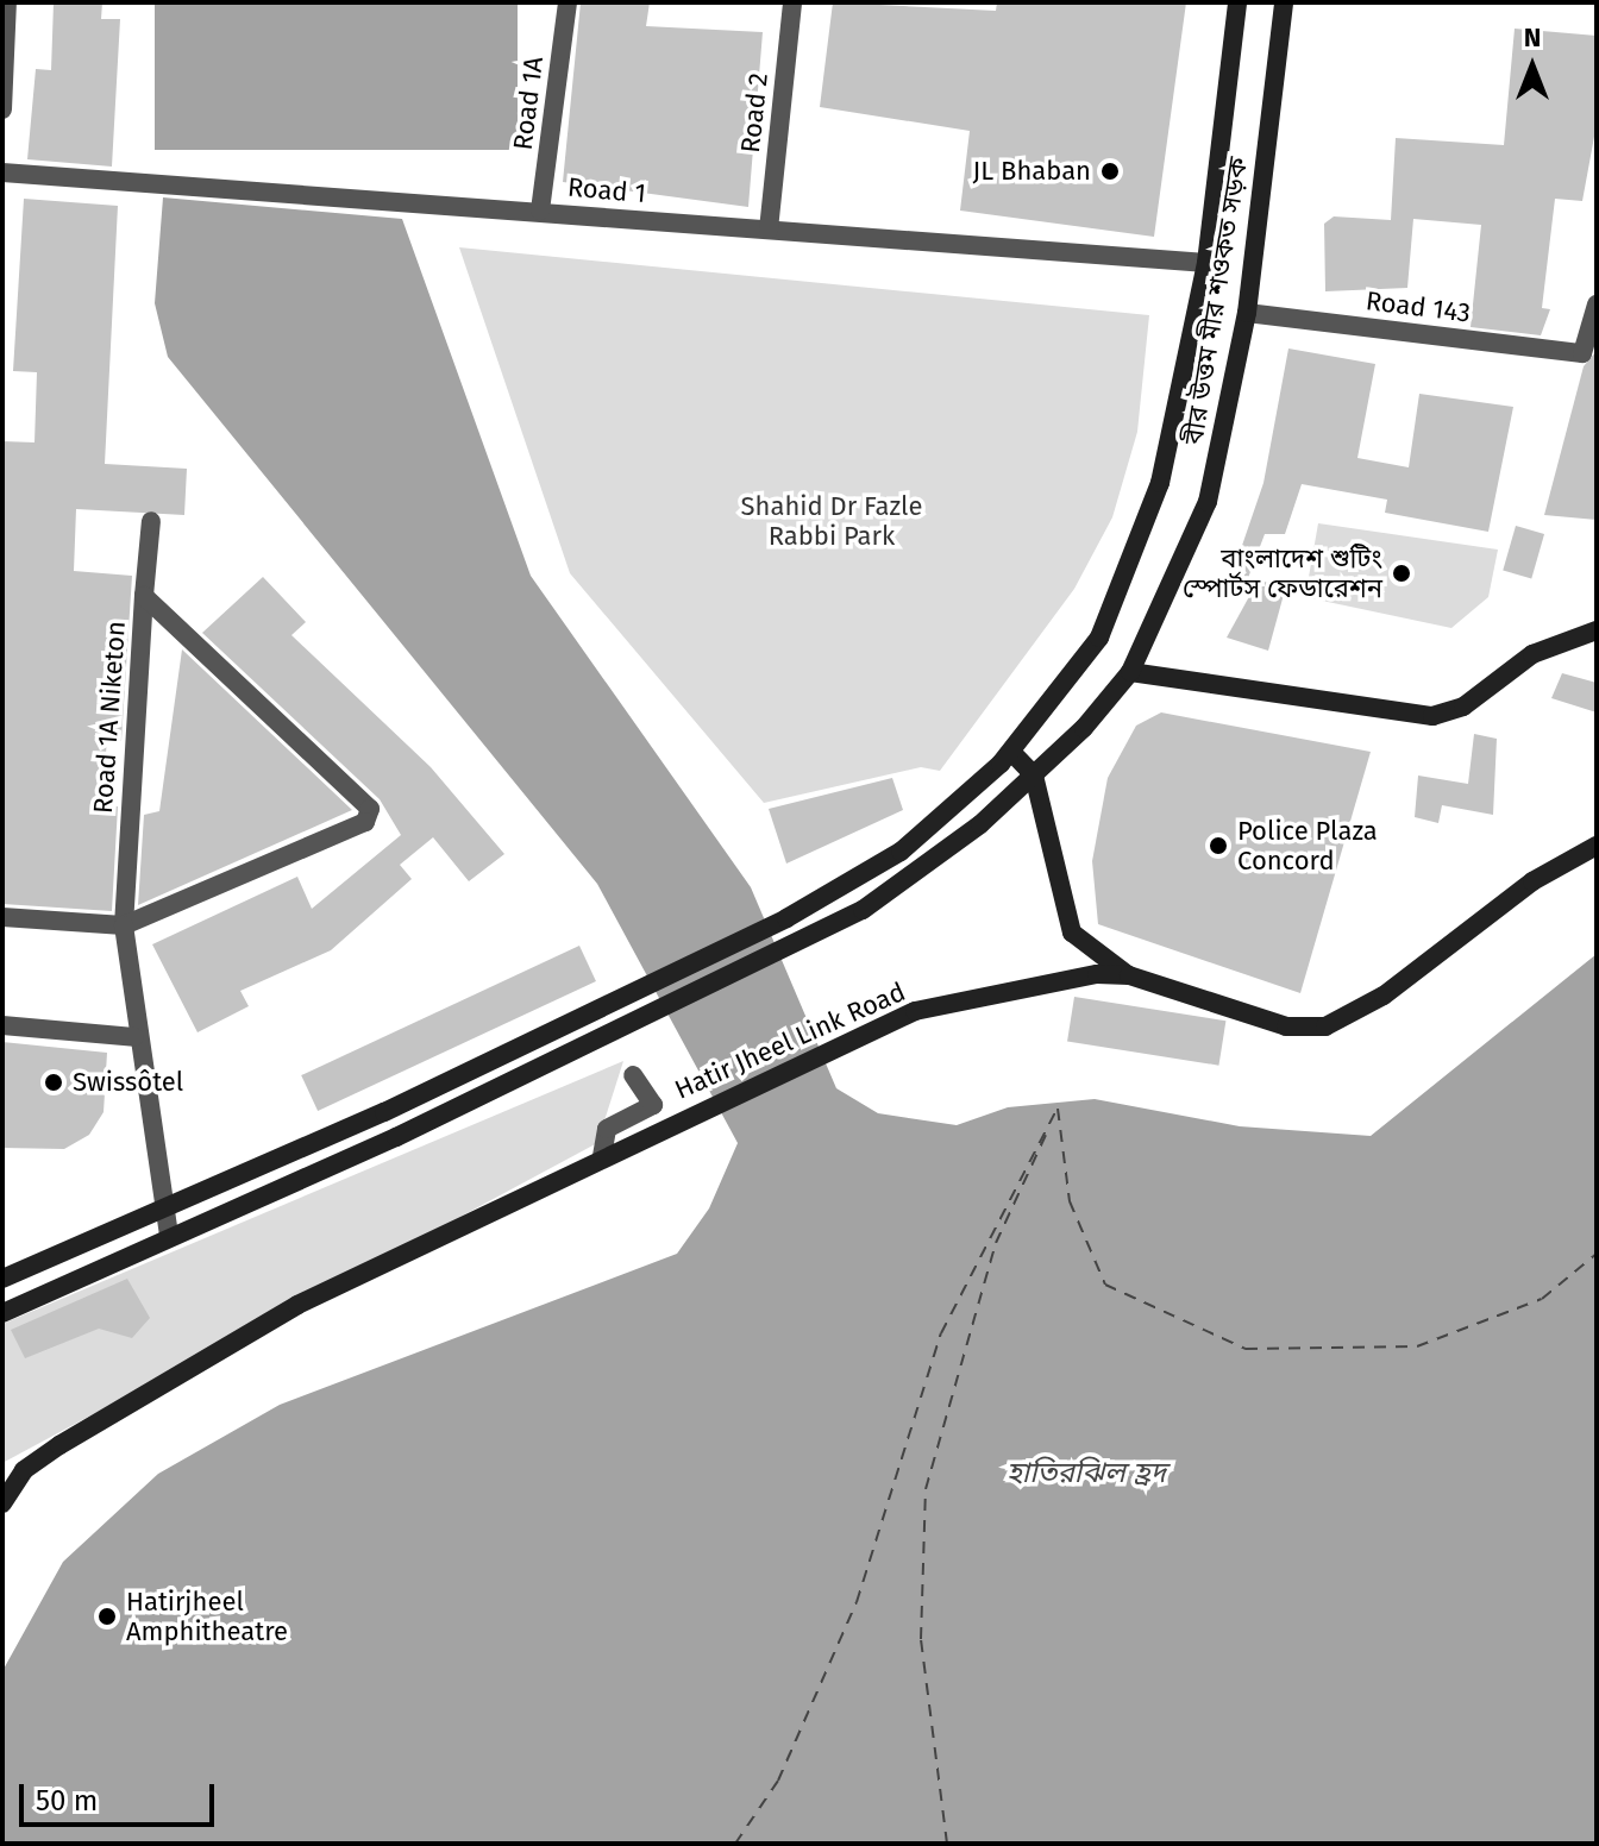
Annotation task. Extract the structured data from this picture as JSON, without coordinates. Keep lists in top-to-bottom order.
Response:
{
  "streets": {
    "main road": ["বীর উত্তম মীর শওকত সড়ক", "Hatir Jheel Link Road"],
    "street": [
      "Road 1A",
      "Road 2",
      "Road 1",
      "Road 143",
      "Road 1A Niketon"
    ]
  },
  "crossings": [
    ["Road 1A", "Road 1"],
    ["Road 2", "Road 1"],
    ["Road 1", "বীর উত্তম মীর শওকত সড়ক"],
    ["বীর উত্তম মীর শওকত সড়ক", "Road 143"],
    ["বীর উত্তম মীর শওকত সড়ক", "Road 1A Niketon"]
  ],
  "water": ["হাতিরঝিল হ্রদ"],
  "parks": ["Shahid Dr Fazle Rabbi Park"],
  "places": [
    "JL Bhaban",
    "বাংলাদেশ শুটিং স্পোর্টস ফেডারেশন",
    "Police Plaza Concord",
    "Swissôtel",
    "Hatirjheel Amphitheatre"
  ],
  "scale_bar": "50 m",
  "north": "top"
}
